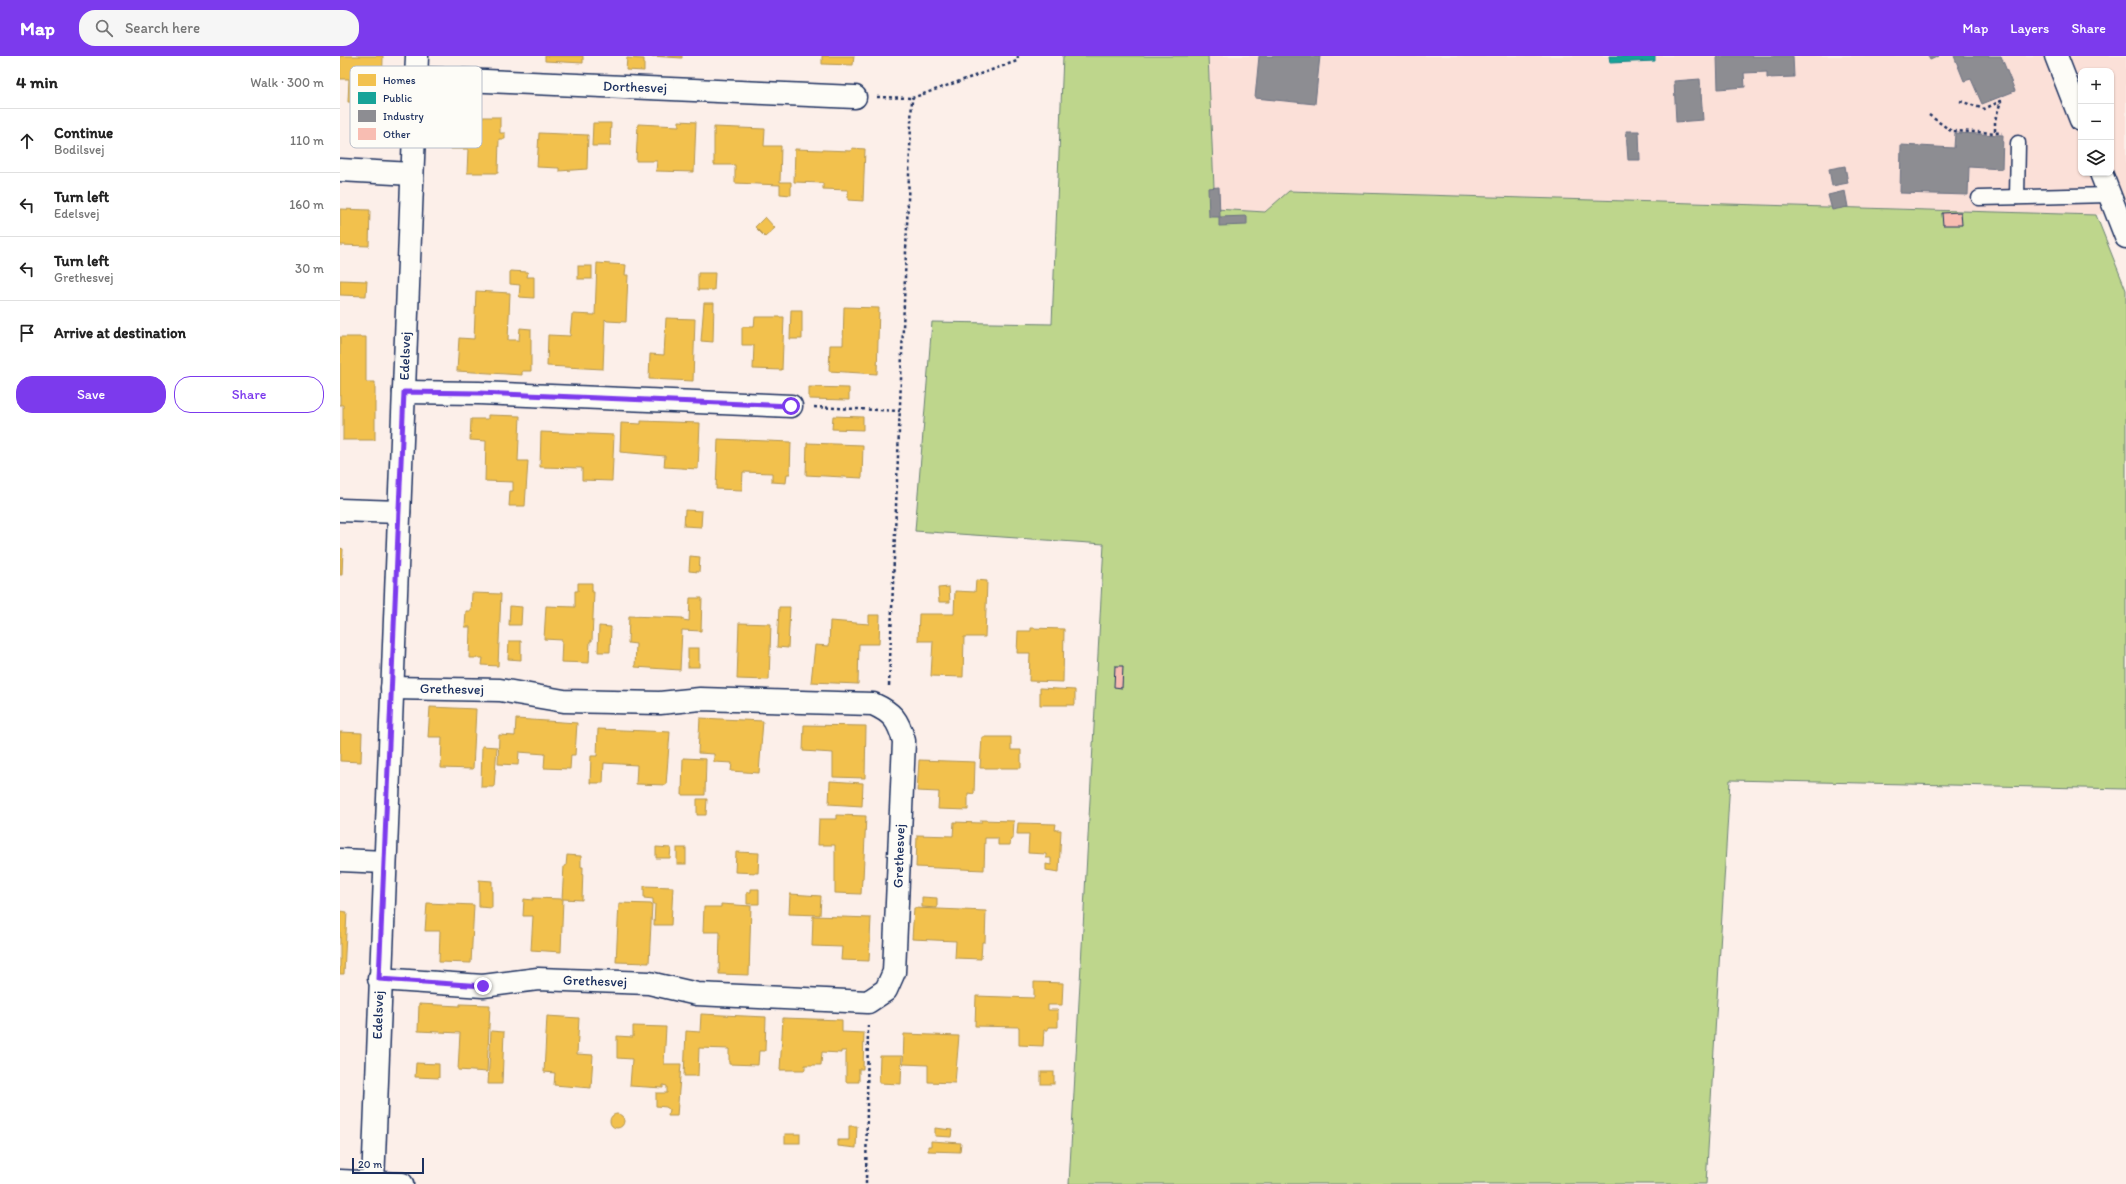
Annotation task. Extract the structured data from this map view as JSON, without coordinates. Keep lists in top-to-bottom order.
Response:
{
  "streets": {
    "street": ["Dorthesvej", "Edelsvej", "Grethesvej"]
  },
  "crossings": [
    ["Edelsvej", "Grethesvej"]
  ],
  "legend": [
    "Homes",
    "Public",
    "Industry",
    "Other"
  ],
  "scale_bar": "20 m",
  "page": {
    "header": "Map",
    "search": "Search here",
    "nav": ["Map", "Layers", "Share"],
    "heading": ["4 min", "Walk · 300 m"],
    "map_buttons": ["+", "−"],
    "list": [
      ["Continue", "Bodilsvej", "110 m"],
      ["Turn left", "Edelsvej", "160 m"],
      ["Turn left", "Grethesvej", "30 m"],
      "Arrive at destination"
    ],
    "buttons": ["Save", "Share"],
    "scale": "20 m"
  }
}
